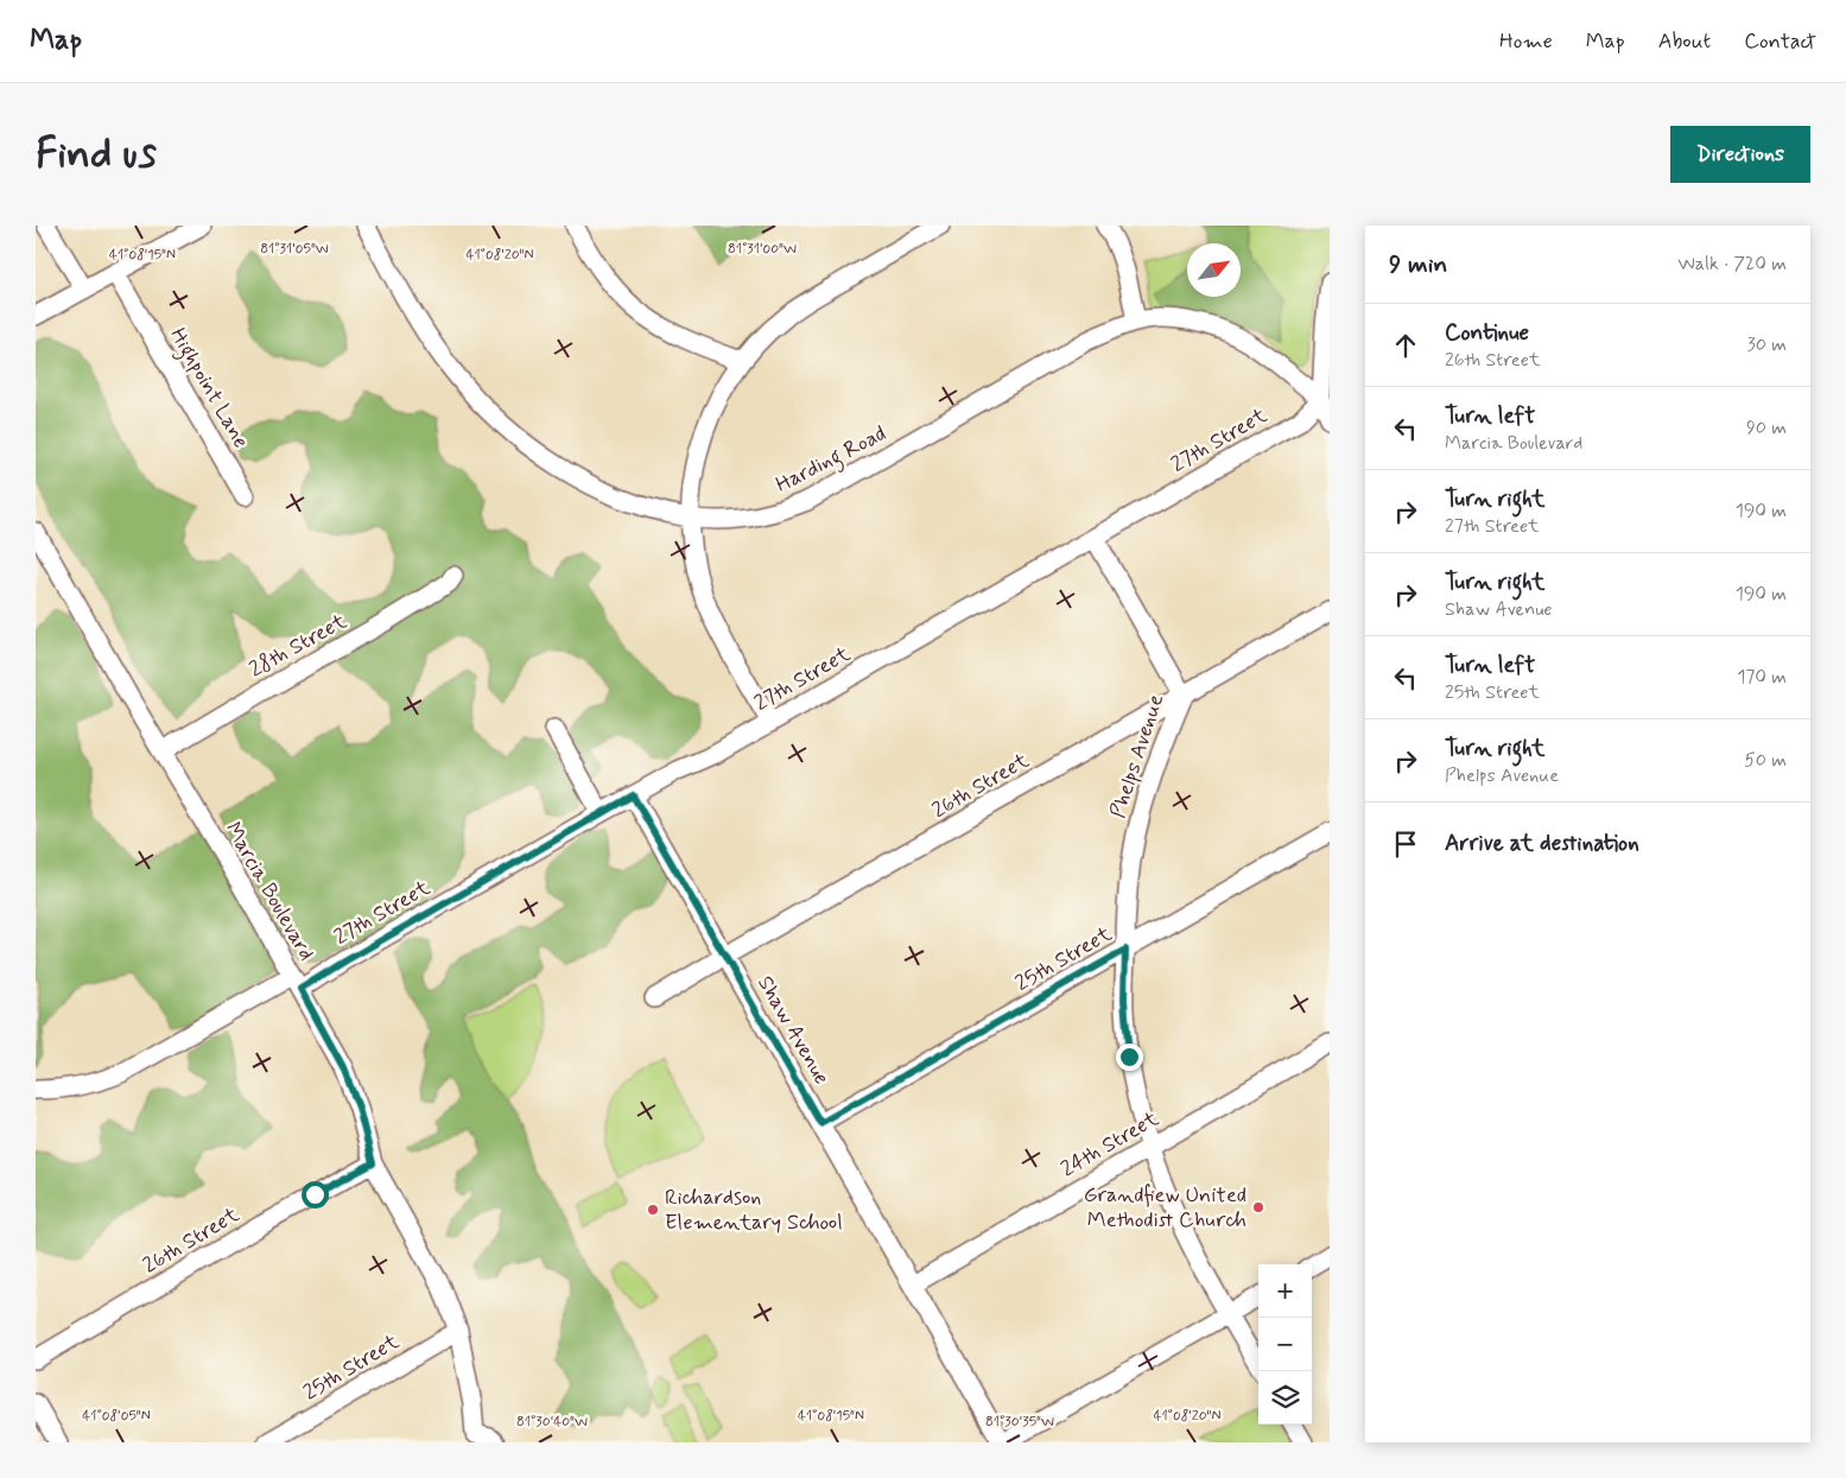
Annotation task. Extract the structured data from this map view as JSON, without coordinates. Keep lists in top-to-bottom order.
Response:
{
  "streets": {
    "street": [
      "Highpoint Lane",
      "27th Street",
      "Harding Road",
      "28th Street",
      "Phelps Avenue",
      "26th Street",
      "Marcia Boulevard",
      "25th Street",
      "Shaw Avenue",
      "24th Street"
    ]
  },
  "crossings": [
    ["27th Street", "Harding Road"],
    ["27th Street", "Phelps Avenue"],
    ["27th Street", "Marcia Boulevard"],
    ["27th Street", "Shaw Avenue"],
    ["28th Street", "Marcia Boulevard"],
    ["Phelps Avenue", "26th Street"],
    ["Phelps Avenue", "25th Street"],
    ["Phelps Avenue", "24th Street"],
    ["26th Street", "Marcia Boulevard"],
    ["26th Street", "Shaw Avenue"],
    ["Marcia Boulevard", "25th Street"],
    ["25th Street", "Shaw Avenue"],
    ["Shaw Avenue", "24th Street"]
  ],
  "places": ["Grandfiew United Methodist Church", "Richardson Elementary School"],
  "north": "top right",
  "page": {
    "header": "Map",
    "nav": [
      "Home",
      "Map",
      "About",
      "Contact"
    ],
    "buttons": "Directions",
    "title": "Find us",
    "heading": ["9 min", "Walk · 720 m"],
    "list": [
      ["Continue", "26th Street", "30 m"],
      ["Turn left", "Marcia Boulevard", "90 m"],
      ["Turn right", "27th Street", "190 m"],
      ["Turn right", "Shaw Avenue", "190 m"],
      ["Turn left", "25th Street", "170 m"],
      ["Turn right", "Phelps Avenue", "50 m"],
      "Arrive at destination"
    ],
    "map_buttons": ["+", "−"]
  },
  "coordinates": [
    "81°31'05\"W",
    "81°31'00\"W",
    "41°08'15\"N",
    "41°08'20\"N",
    "41°08'05\"N",
    "81°30'40\"W",
    "81°30'35\"W"
  ]
}
